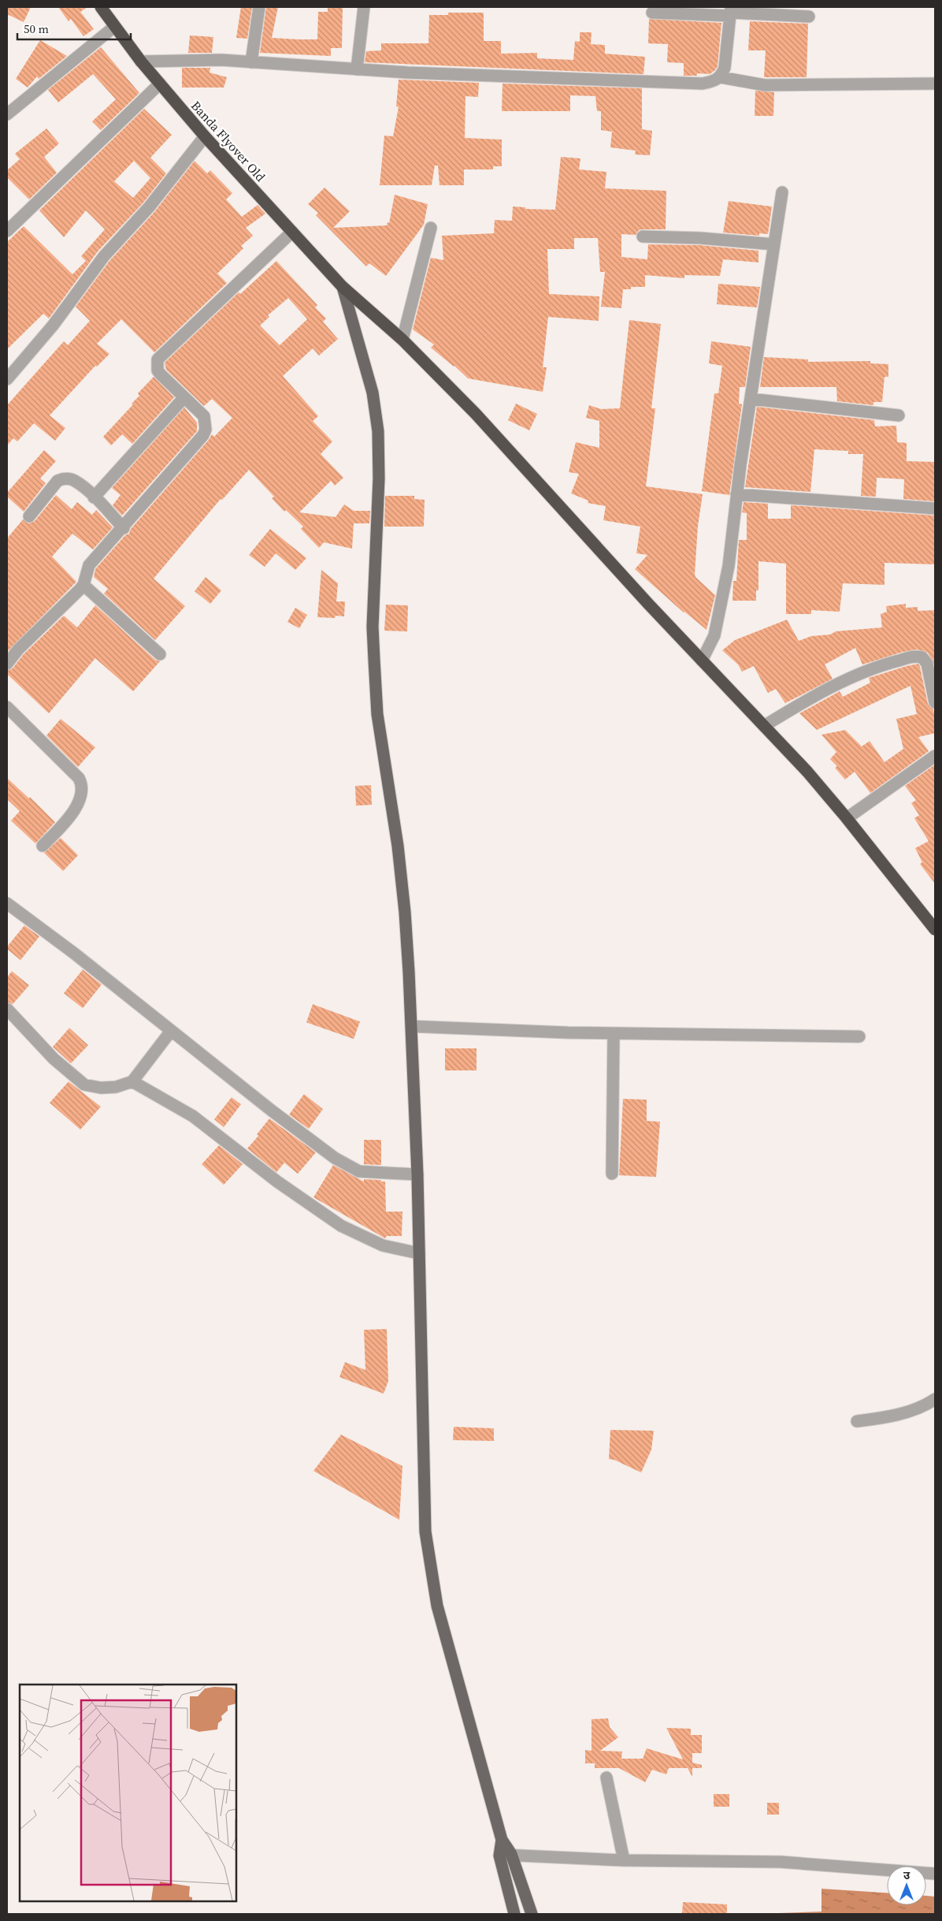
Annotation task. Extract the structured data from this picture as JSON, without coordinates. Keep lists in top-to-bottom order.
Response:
{
  "streets": {
    "highway": ["Banda Flyover Old"]
  },
  "scale_bar": "50 m",
  "north": "top"
}
